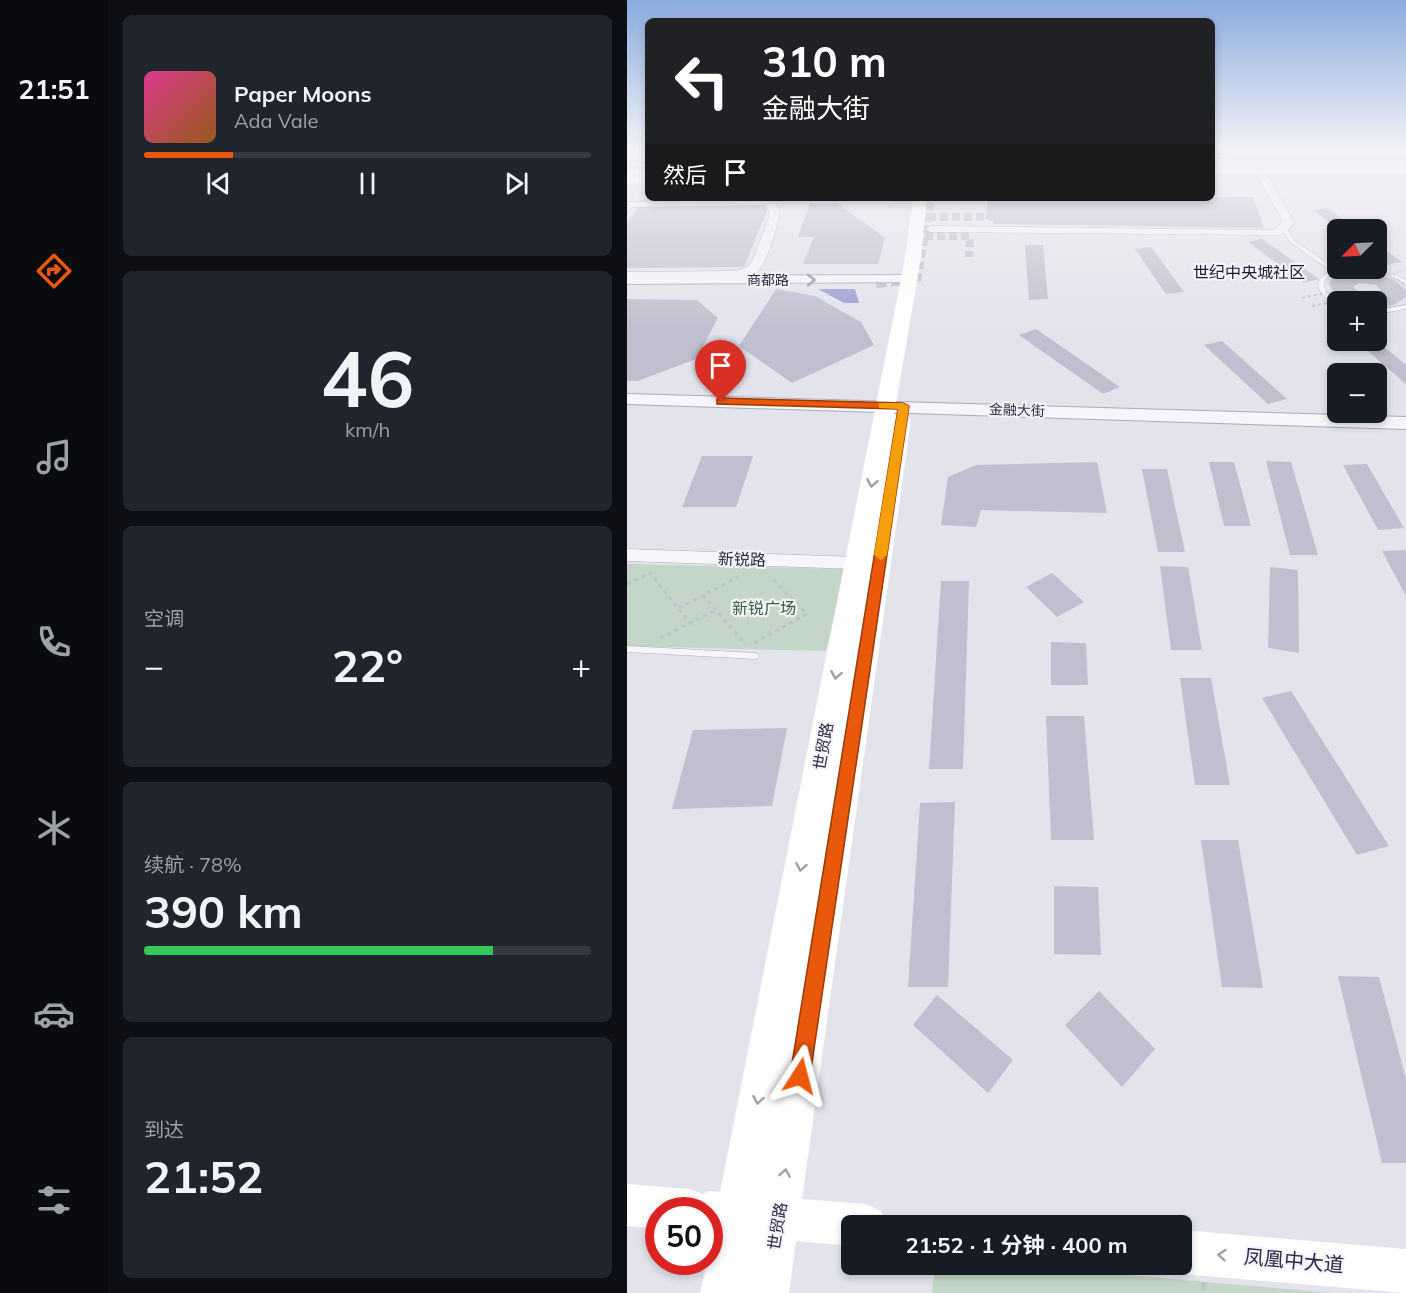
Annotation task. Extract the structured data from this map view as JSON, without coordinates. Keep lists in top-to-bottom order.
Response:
{
  "streets": {
    "main road": ["世贸路", "凤凰中大道"],
    "street": ["商都路", "金融大街", "新锐路"]
  },
  "crossings": [
    ["商都路", "世贸路"],
    ["金融大街", "世贸路"],
    ["新锐路", "世贸路"]
  ],
  "one_way": ["商都路", "凤凰中大道"],
  "districts": ["世纪中央城社区"],
  "parks": ["新锐广场"],
  "north": "bottom left",
  "page": {
    "tabs": "21:51",
    "turn": ["310 m", "金融大街"],
    "song": ["Paper Moons", "Ada Vale"],
    "then": "然后",
    "map_buttons": ["+", "−"],
    "tile": [
      ["46", "km/h"],
      "空调",
      ["续航 · 78%", "390 km"],
      ["到达", "21:52"]
    ],
    "heat": ["−", "22°", "+"],
    "limit": "50",
    "trip": "21:52 · 1 分钟 · 400 m"
  }
}
